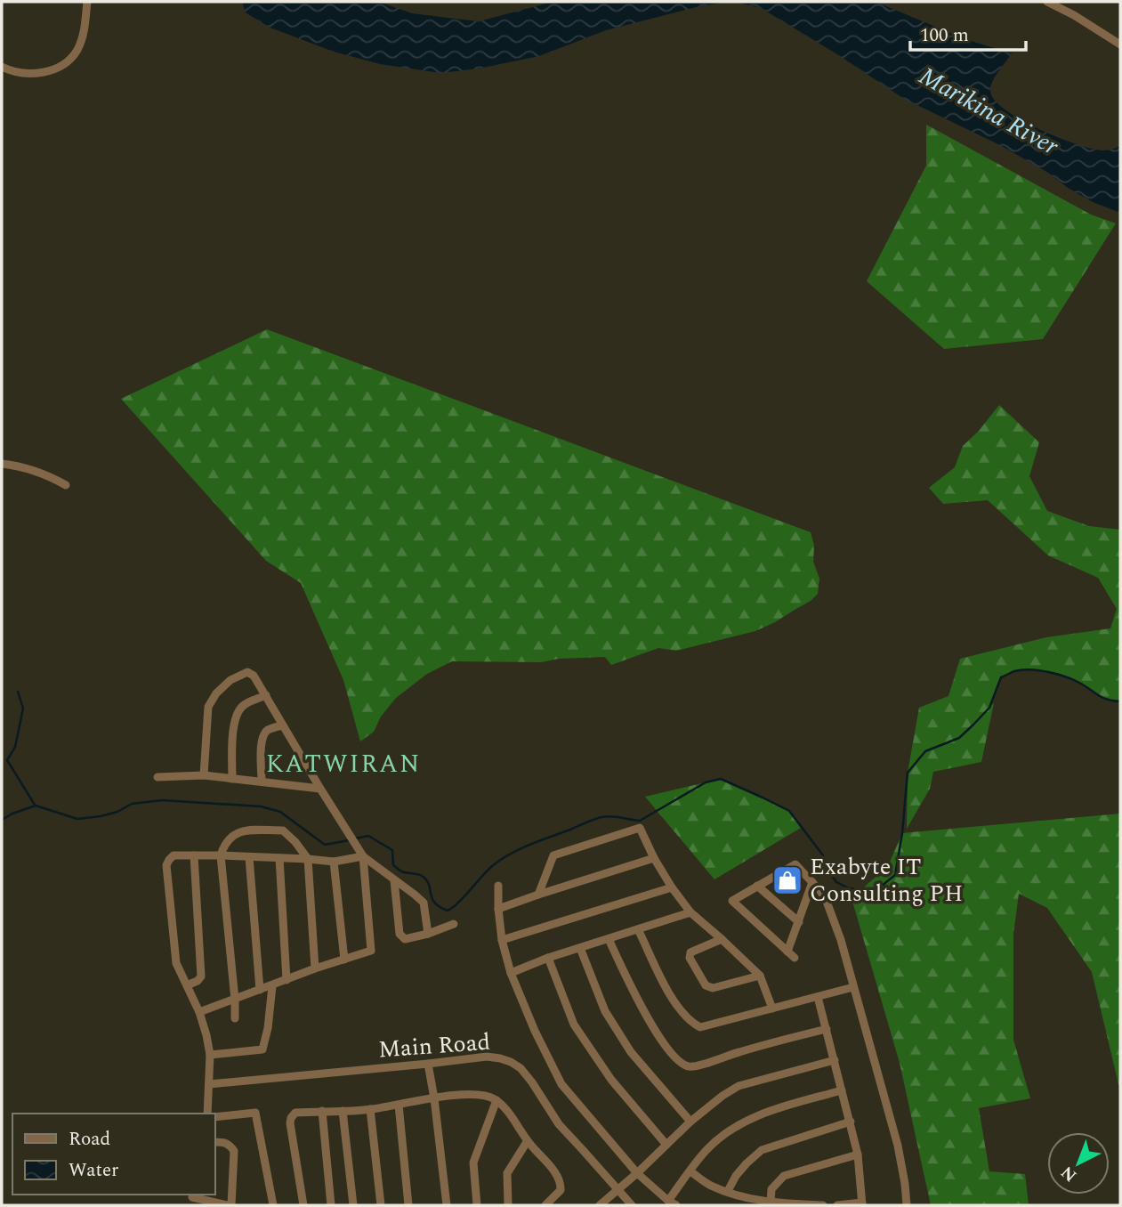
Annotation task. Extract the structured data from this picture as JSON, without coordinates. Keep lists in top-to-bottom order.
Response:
{
  "streets": {
    "street": ["Main Road"]
  },
  "districts": ["KATWIRAN"],
  "water": ["Marikina River"],
  "places": {
    "shop": ["Exabyte IT Consulting PH"]
  },
  "legend": ["Road", "Water"],
  "scale_bar": "100 m",
  "north": "bottom left"
}
